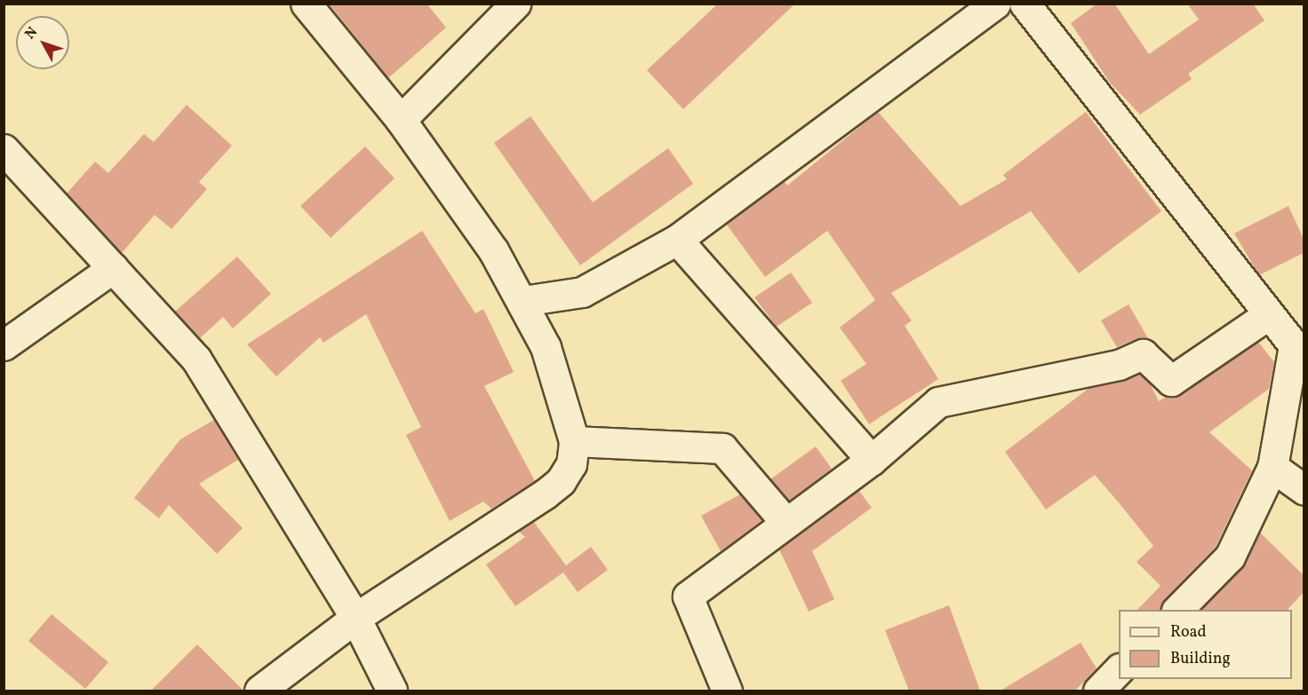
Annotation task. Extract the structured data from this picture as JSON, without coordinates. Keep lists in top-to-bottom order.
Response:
{
  "legend": ["Road", "Building"],
  "north": "top left"
}
